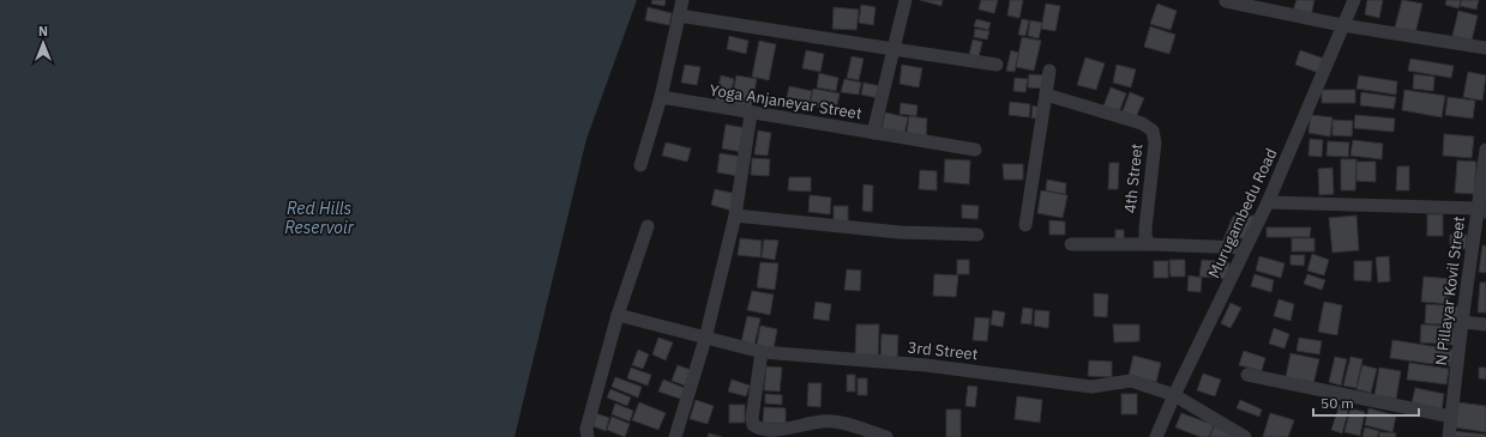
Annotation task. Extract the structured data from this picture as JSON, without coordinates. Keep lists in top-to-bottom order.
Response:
{
  "streets": {
    "street": [
      "Yoga Anjaneyar Street",
      "4th Street",
      "Murugambedu Road",
      "N Pillayar Kovil Street",
      "3rd Street"
    ]
  },
  "crossings": [
    ["Murugambedu Road", "3rd Street"]
  ],
  "water": ["Red Hills Reservoir"],
  "scale_bar": "50 m",
  "north": "top"
}
